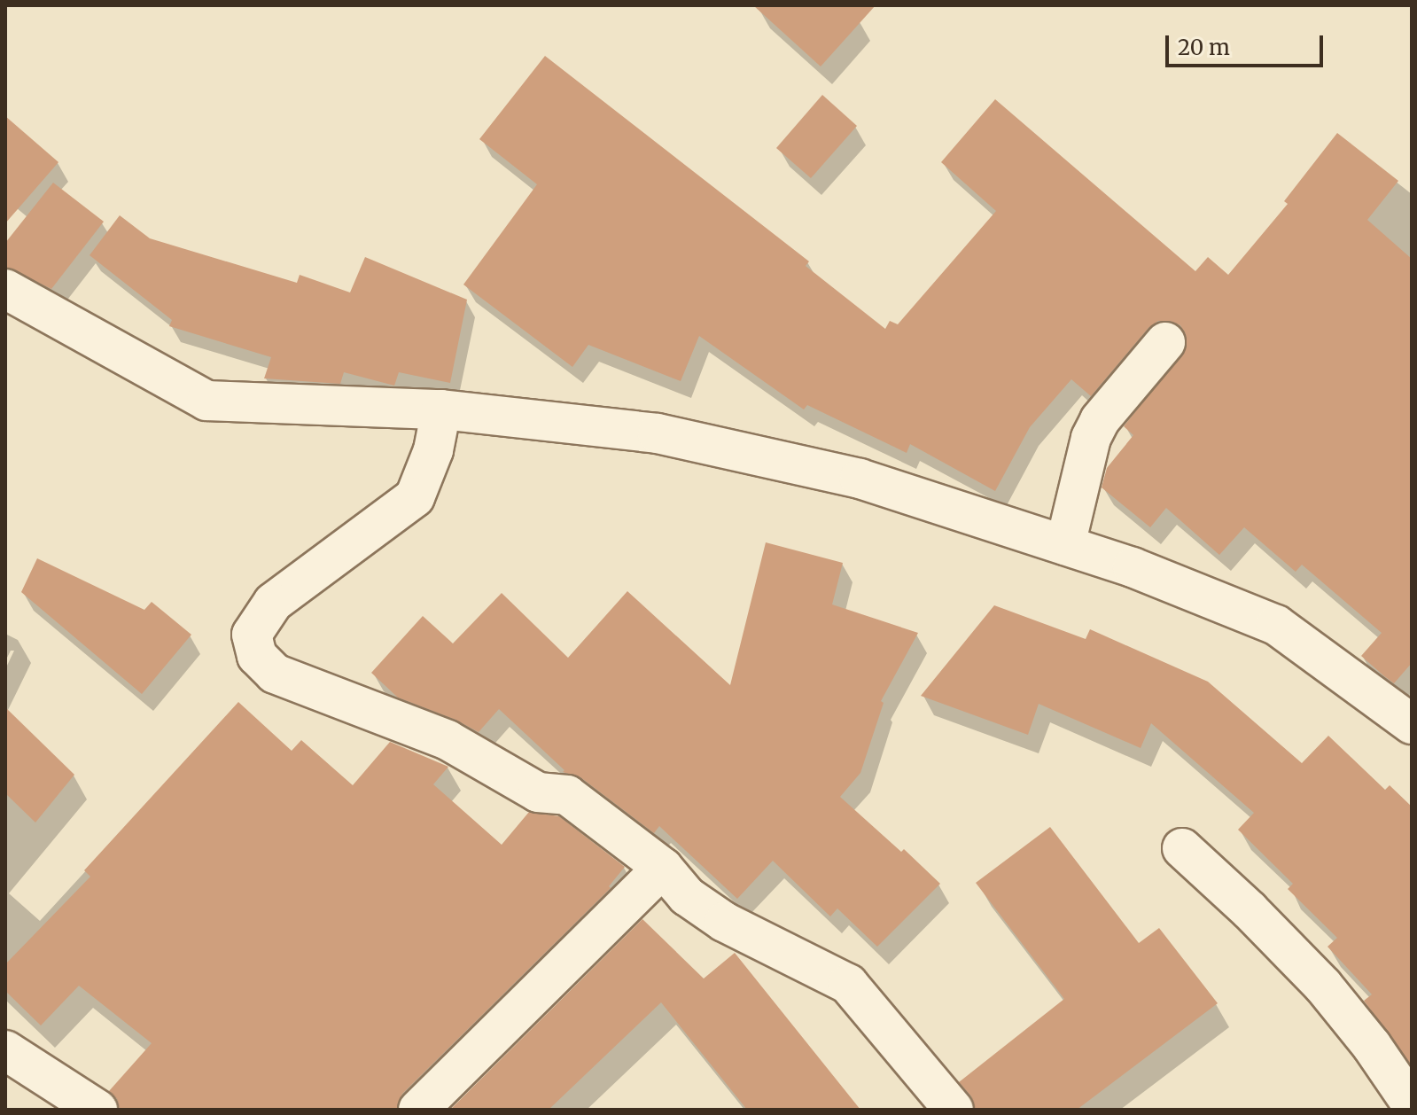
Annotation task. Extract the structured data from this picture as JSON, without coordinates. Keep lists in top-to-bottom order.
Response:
{
  "scale_bar": "20 m"
}
